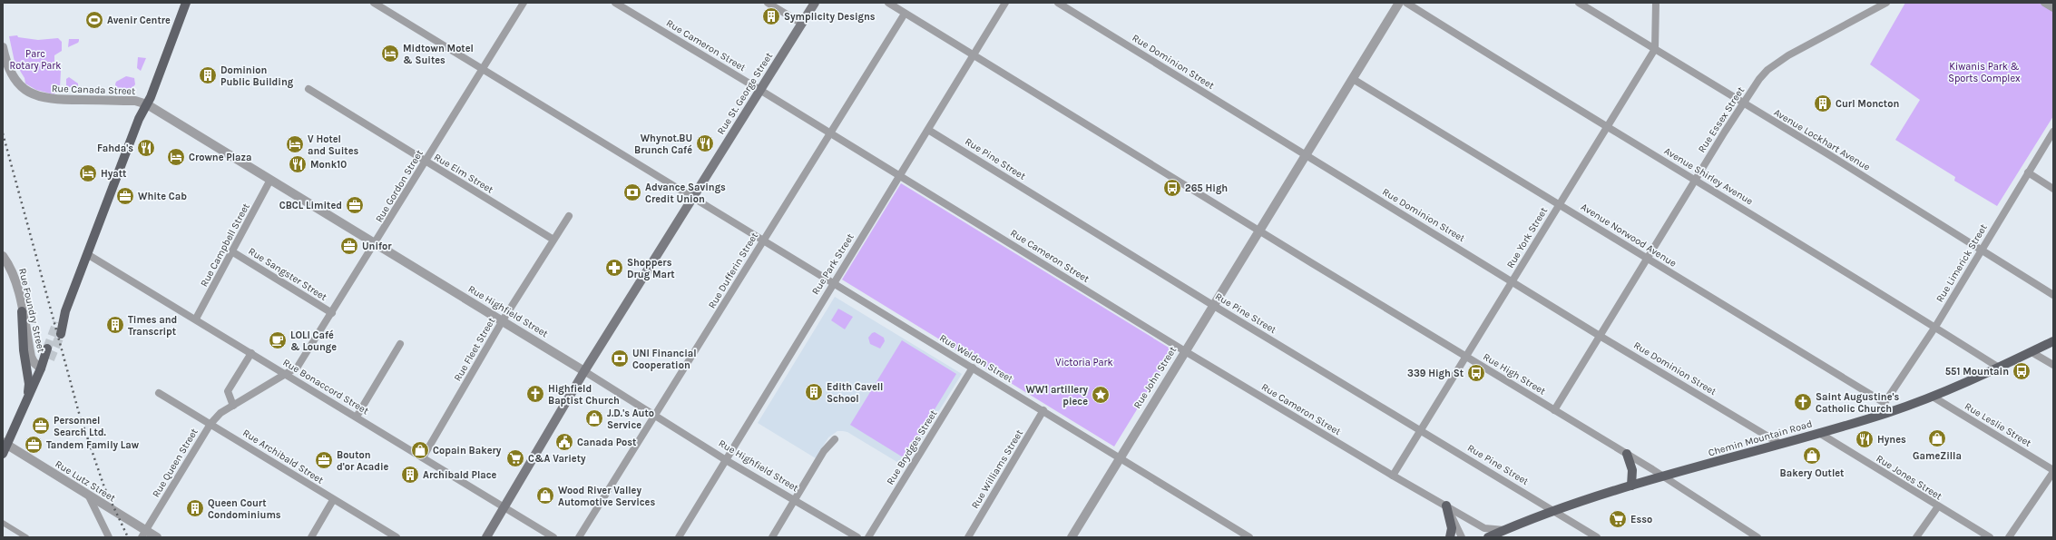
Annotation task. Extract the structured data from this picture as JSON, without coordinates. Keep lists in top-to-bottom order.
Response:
{
  "streets": {
    "main road": ["Rue St. George Street", "Chemin Mountain Road"],
    "street": [
      "Rue Cameron Street",
      "Rue Dominion Street",
      "Rue Canada Street",
      "Rue Essex Street",
      "Avenue Lockhart Avenue",
      "Rue Pine Street",
      "Rue Elm Street",
      "Avenue Shirley Avenue",
      "Rue Gordon Street",
      "Avenue Norwood Avenue",
      "Rue York Street",
      "Rue Campbell Street",
      "Rue Limerick Street",
      "Rue Park Street",
      "Rue Dufferin Street",
      "Rue Sangster Street",
      "Rue Foundry Street",
      "Rue Highfield Street",
      "Rue Fleet Street",
      "Rue Weldon Street",
      "Rue High Street",
      "Rue John Street",
      "Rue Bonaccord Street",
      "Rue Leslie Street",
      "Rue Brydges Street",
      "Rue Archibald Street",
      "Rue Queen Street",
      "Rue Williams Street",
      "Rue Jones Street",
      "Rue Lutz Street"
    ]
  },
  "crossings": [
    ["Rue Cameron Street", "Rue St. George Street"],
    ["Rue Cameron Street", "Rue York Street"],
    ["Rue Cameron Street", "Rue Park Street"],
    ["Rue Cameron Street", "Rue Dufferin Street"],
    ["Rue Cameron Street", "Rue John Street"],
    ["Rue Cameron Street", "Chemin Mountain Road"],
    ["Rue Dominion Street", "Rue Essex Street"],
    ["Rue Dominion Street", "Rue York Street"],
    ["Rue Dominion Street", "Rue John Street"],
    ["Rue Dominion Street", "Chemin Mountain Road"],
    ["Rue Canada Street", "Rue Highfield Street"],
    ["Rue St. George Street", "Rue Highfield Street"],
    ["Rue St. George Street", "Rue Weldon Street"],
    ["Rue St. George Street", "Rue Bonaccord Street"],
    ["Rue Essex Street", "Avenue Lockhart Avenue"],
    ["Rue Essex Street", "Avenue Shirley Avenue"],
    ["Rue Essex Street", "Avenue Norwood Avenue"],
    ["Rue Essex Street", "Rue High Street"],
    ["Avenue Lockhart Avenue", "Rue York Street"],
    ["Avenue Lockhart Avenue", "Rue Limerick Street"],
    ["Rue Pine Street", "Rue York Street"],
    ["Rue Pine Street", "Rue Park Street"],
    ["Rue Pine Street", "Rue John Street"],
    ["Rue Pine Street", "Chemin Mountain Road"],
    ["Rue Elm Street", "Rue Gordon Street"],
    ["Rue Elm Street", "Rue Fleet Street"],
    ["Avenue Shirley Avenue", "Rue York Street"],
    ["Avenue Shirley Avenue", "Rue Limerick Street"],
    ["Avenue Shirley Avenue", "Chemin Mountain Road"],
    ["Rue Gordon Street", "Rue Sangster Street"],
    ["Rue Gordon Street", "Rue Highfield Street"],
    ["Rue Gordon Street", "Rue Weldon Street"],
    ["Rue Gordon Street", "Rue Bonaccord Street"],
    ["Rue Gordon Street", "Rue Queen Street"],
    ["Avenue Norwood Avenue", "Rue York Street"],
    ["Avenue Norwood Avenue", "Rue Limerick Street"],
    ["Avenue Norwood Avenue", "Rue John Street"],
    ["Rue York Street", "Rue High Street"],
    ["Rue Campbell Street", "Rue Sangster Street"],
    ["Rue Campbell Street", "Rue Highfield Street"],
    ["Rue Campbell Street", "Rue Bonaccord Street"],
    ["Rue Park Street", "Rue Highfield Street"],
    ["Rue Park Street", "Rue Weldon Street"],
    ["Rue Park Street", "Rue High Street"],
    ["Rue Dufferin Street", "Rue Highfield Street"],
    ["Rue Dufferin Street", "Rue Weldon Street"],
    ["Rue Dufferin Street", "Rue High Street"],
    ["Rue Highfield Street", "Rue Fleet Street"],
    ["Rue Fleet Street", "Rue Bonaccord Street"],
    ["Rue Weldon Street", "Rue John Street"],
    ["Rue Weldon Street", "Rue Brydges Street"],
    ["Rue Weldon Street", "Rue Williams Street"],
    ["Rue High Street", "Rue John Street"],
    ["Rue High Street", "Chemin Mountain Road"],
    ["Rue Bonaccord Street", "Rue Queen Street"],
    ["Rue Leslie Street", "Chemin Mountain Road"],
    ["Chemin Mountain Road", "Rue Jones Street"],
    ["Rue Archibald Street", "Rue Queen Street"],
    ["Rue Queen Street", "Rue Lutz Street"]
  ],
  "parks": ["Parc Rotary Park", "Kiwanis Park & Sports Complex", "Victoria Park"],
  "places": {
    "building": [
      "Symplicity Designs",
      "Dominion Public Building",
      "Curl Moncton",
      "Times and Transcript",
      "Edith Cavell School",
      "Archibald Place",
      "Queen Court Condominiums"
    ],
    "sports": ["Avenir Centre"],
    "hotel": [
      "Midtown Motel & Suites",
      "V Hotel and Suites",
      "Crowne Plaza",
      "Hyatt"
    ],
    "restaurant": [
      "Whynot.BU Brunch Café",
      "Fahda's",
      "Monk10",
      "Hynes"
    ],
    "bus stop": ["265 High", "551 Mountain", "339 High St"],
    "bank": ["Advance Savings Credit Union", "UNI Financial Cooperation"],
    "office": [
      "White Cab",
      "CBCL Limited",
      "Unifor",
      "Personnel Search Ltd.",
      "Tandem Family Law",
      "Bouton d'or Acadie"
    ],
    "pharmacy": ["Shoppers Drug Mart"],
    "cafe": ["LOLI Café & Lounge"],
    "church": ["Highfield Baptist Church", "Saint Augustine's Catholic Church"],
    "place": ["WW1 artillery piece"],
    "shop": [
      "J.D.'s Auto Service",
      "GameZilla",
      "Copain Bakery",
      "Bakery Outlet",
      "Wood River Valley Automotive Services"
    ],
    "public building": ["Canada Post"],
    "supermarket": ["C&A Variety", "Esso"]
  }
}
